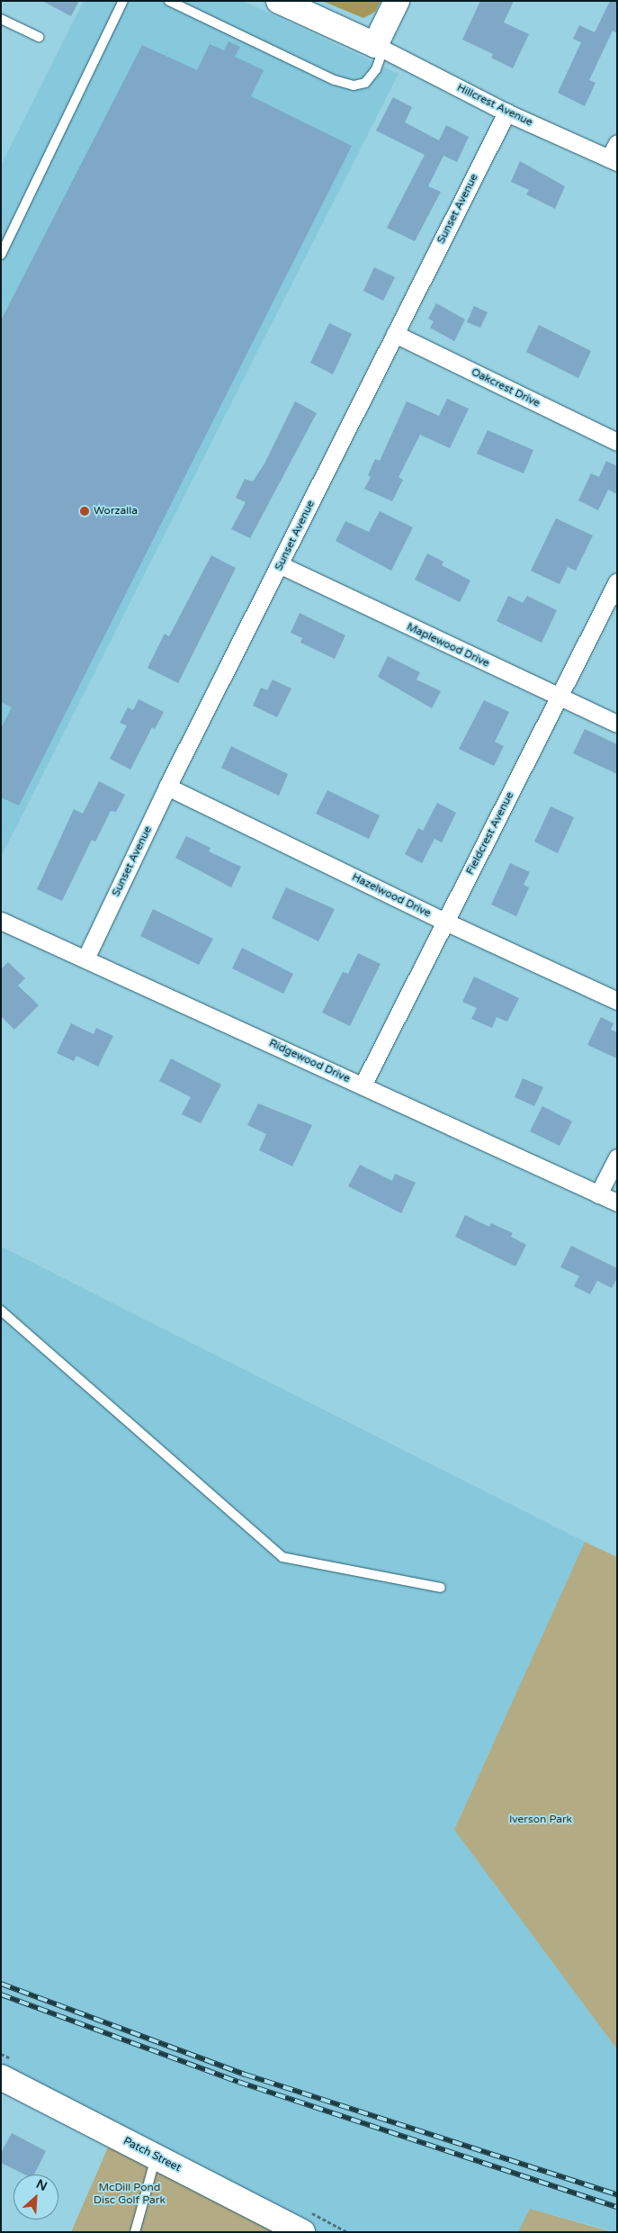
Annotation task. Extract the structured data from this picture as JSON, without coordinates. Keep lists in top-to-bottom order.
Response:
{
  "streets": {
    "street": [
      "Hillcrest Avenue",
      "Sunset Avenue",
      "Oakcrest Drive",
      "Maplewood Drive",
      "Fieldcrest Avenue",
      "Hazelwood Drive",
      "Ridgewood Drive",
      "Patch Street"
    ]
  },
  "crossings": [
    ["Hillcrest Avenue", "Sunset Avenue"],
    ["Sunset Avenue", "Oakcrest Drive"],
    ["Sunset Avenue", "Maplewood Drive"],
    ["Sunset Avenue", "Hazelwood Drive"],
    ["Sunset Avenue", "Ridgewood Drive"],
    ["Maplewood Drive", "Fieldcrest Avenue"],
    ["Fieldcrest Avenue", "Hazelwood Drive"],
    ["Fieldcrest Avenue", "Ridgewood Drive"]
  ],
  "parks": ["Iverson Park", "McDill Pond Disc Golf Park"],
  "places": ["Worzalla"],
  "north": "top right"
}
